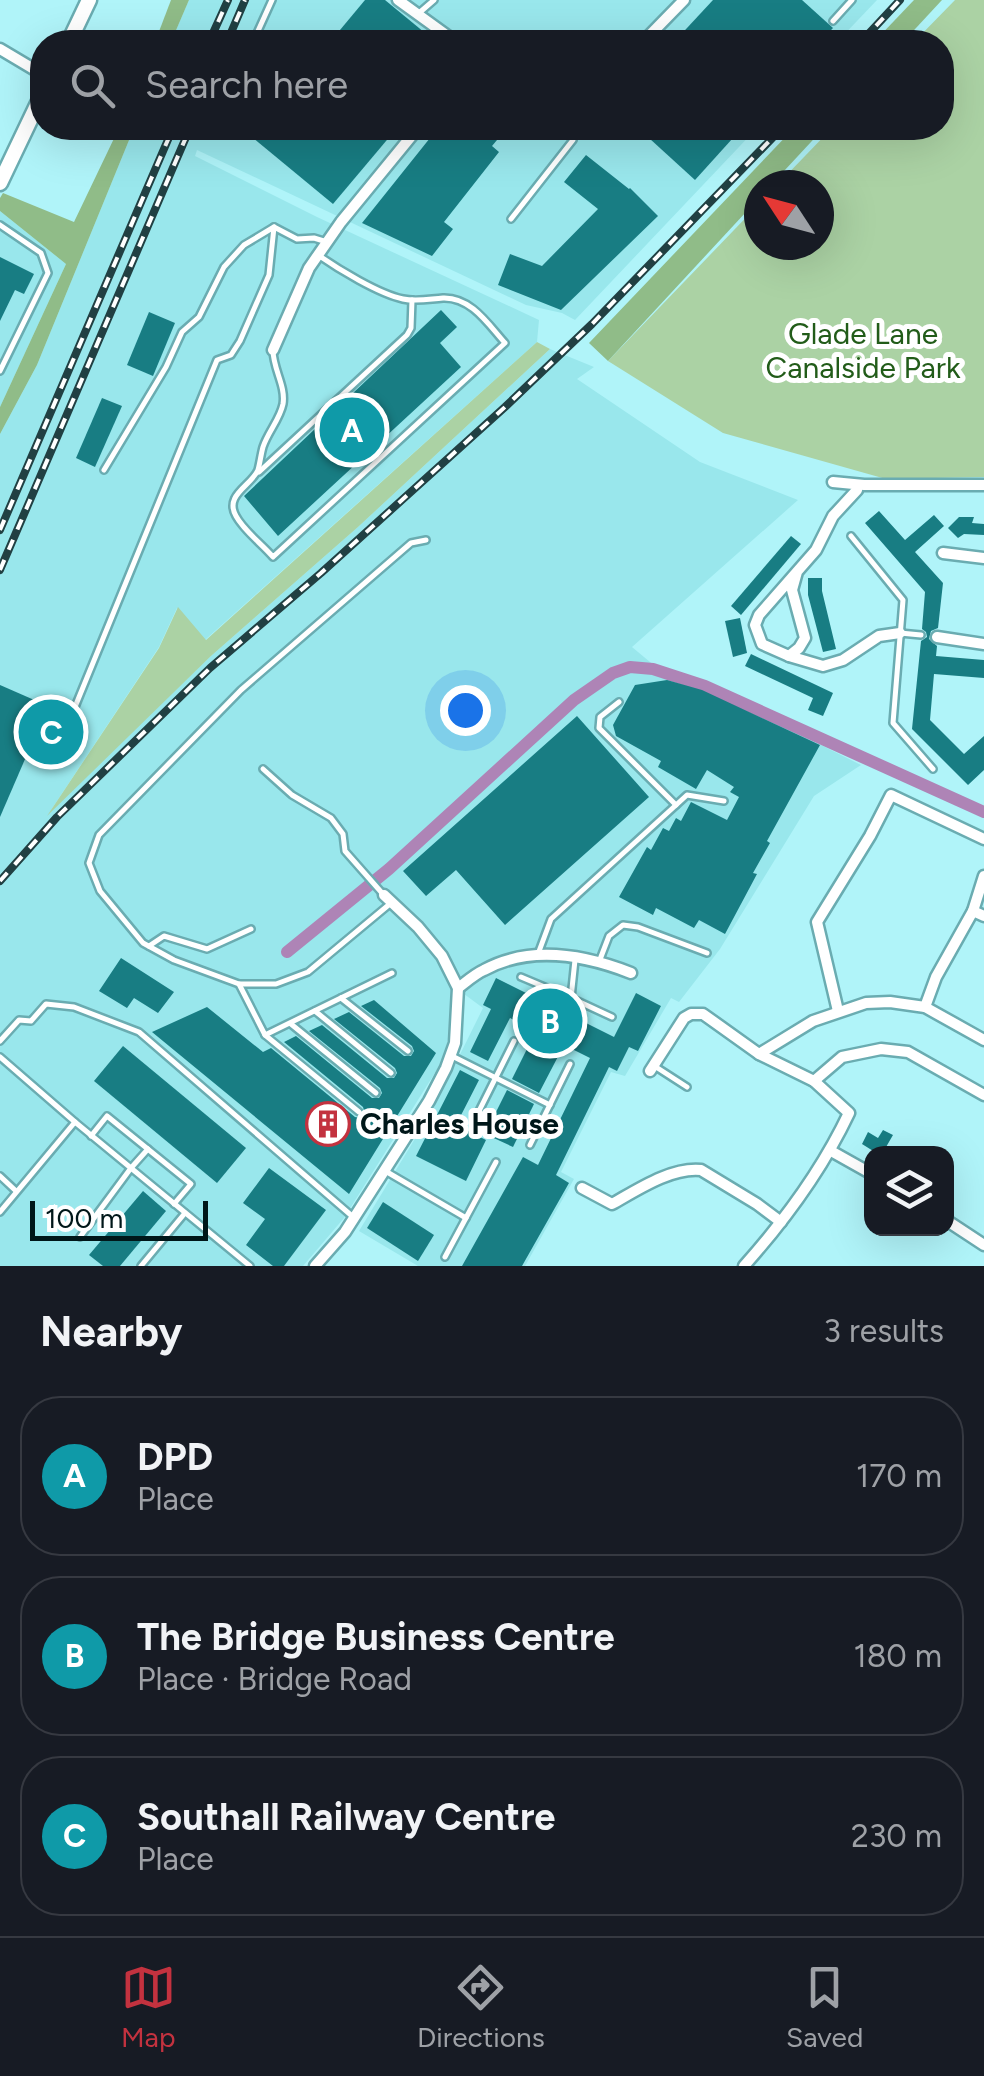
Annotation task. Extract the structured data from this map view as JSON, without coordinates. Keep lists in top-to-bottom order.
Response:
{
  "parks": ["Glade Lane Canalside Park"],
  "places": {
    "building": ["Charles House"]
  },
  "scale_bar": "100 m",
  "north": "top left",
  "page": {
    "search": "Search here",
    "pins": ["A", "C", "B"],
    "scale": "100 m",
    "heading": ["Nearby", "3 results"],
    "list": [
      {
        "mark": "A",
        "name": "DPD",
        "note": "Place",
        "value": "170 m"
      },
      {
        "mark": "B",
        "name": "The Bridge Business Centre",
        "note": "Place · Bridge Road",
        "value": "180 m"
      },
      {
        "mark": "C",
        "name": "Southall Railway Centre",
        "note": "Place",
        "value": "230 m"
      }
    ],
    "nav": ["Map", "Directions", "Saved"]
  }
}
